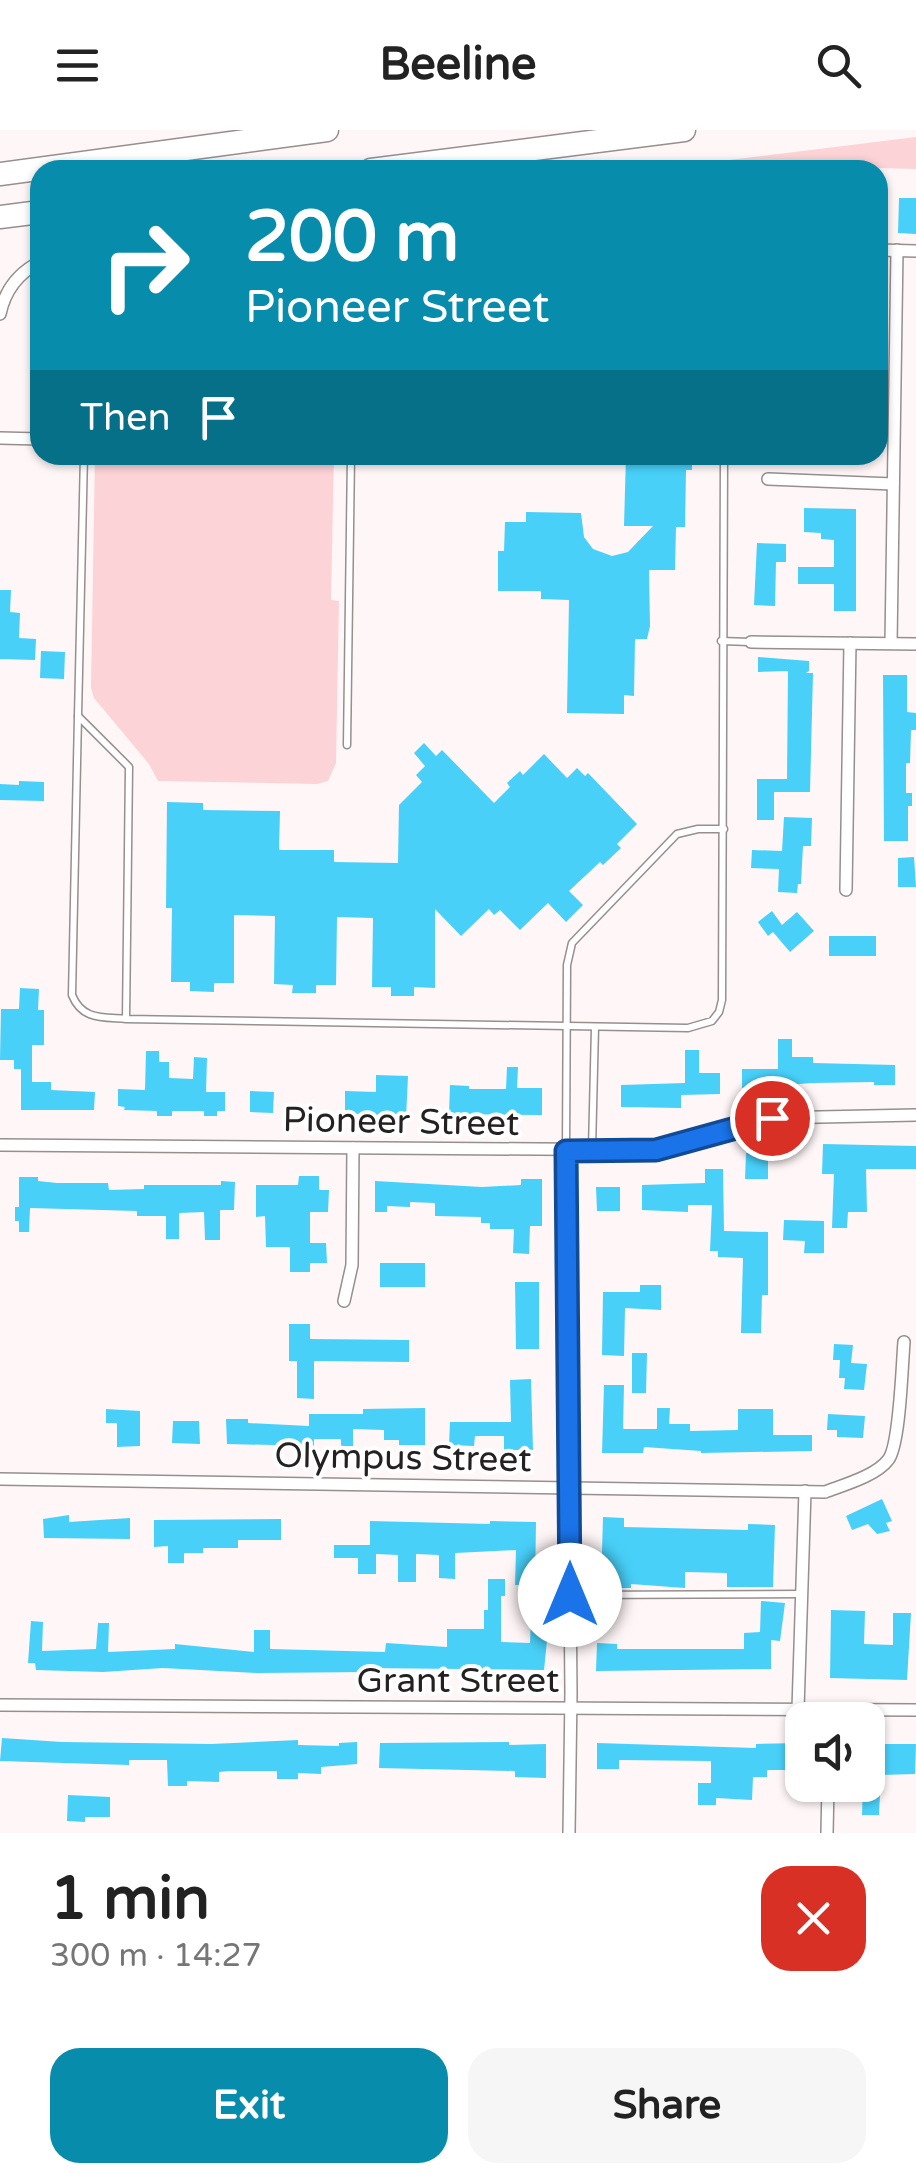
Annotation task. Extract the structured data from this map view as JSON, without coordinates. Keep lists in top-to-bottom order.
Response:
{
  "streets": {
    "street": ["Pioneer Street", "Olympus Street", "Grant Street"]
  },
  "page": {
    "header": "Beeline",
    "turn": ["200 m", "Pioneer Street"],
    "then": "Then",
    "heading": ["1 min", "300 m · 14:27"],
    "buttons": ["Exit", "Share"]
  }
}
